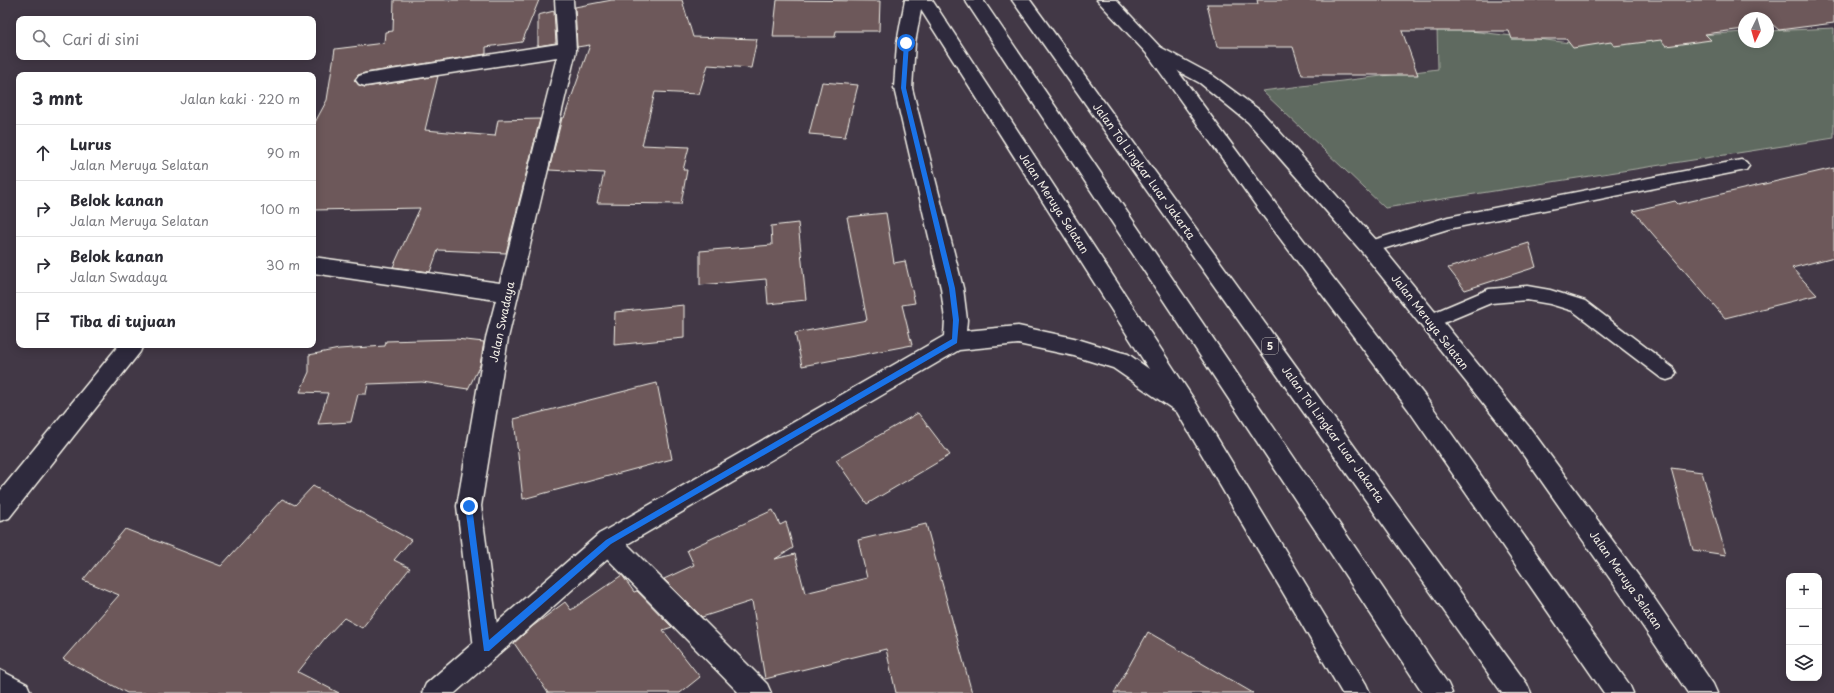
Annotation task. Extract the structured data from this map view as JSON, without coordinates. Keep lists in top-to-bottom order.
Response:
{
  "streets": {
    "main road": [
      "Jalan Tol Lingkar Luar Jakarta",
      "Jalan Meruya Selatan",
      "Jalan Swadaya",
      "5"
    ]
  },
  "crossings": [
    ["Jalan Meruya Selatan", "Jalan Swadaya"]
  ],
  "north": "bottom",
  "page": {
    "search": "Cari di sini",
    "heading": ["3 mnt", "Jalan kaki · 220 m"],
    "list": [
      ["Lurus", "Jalan Meruya Selatan", "90 m"],
      ["Belok kanan", "Jalan Meruya Selatan", "100 m"],
      ["Belok kanan", "Jalan Swadaya", "30 m"],
      "Tiba di tujuan"
    ],
    "map_buttons": ["+", "−"]
  }
}
